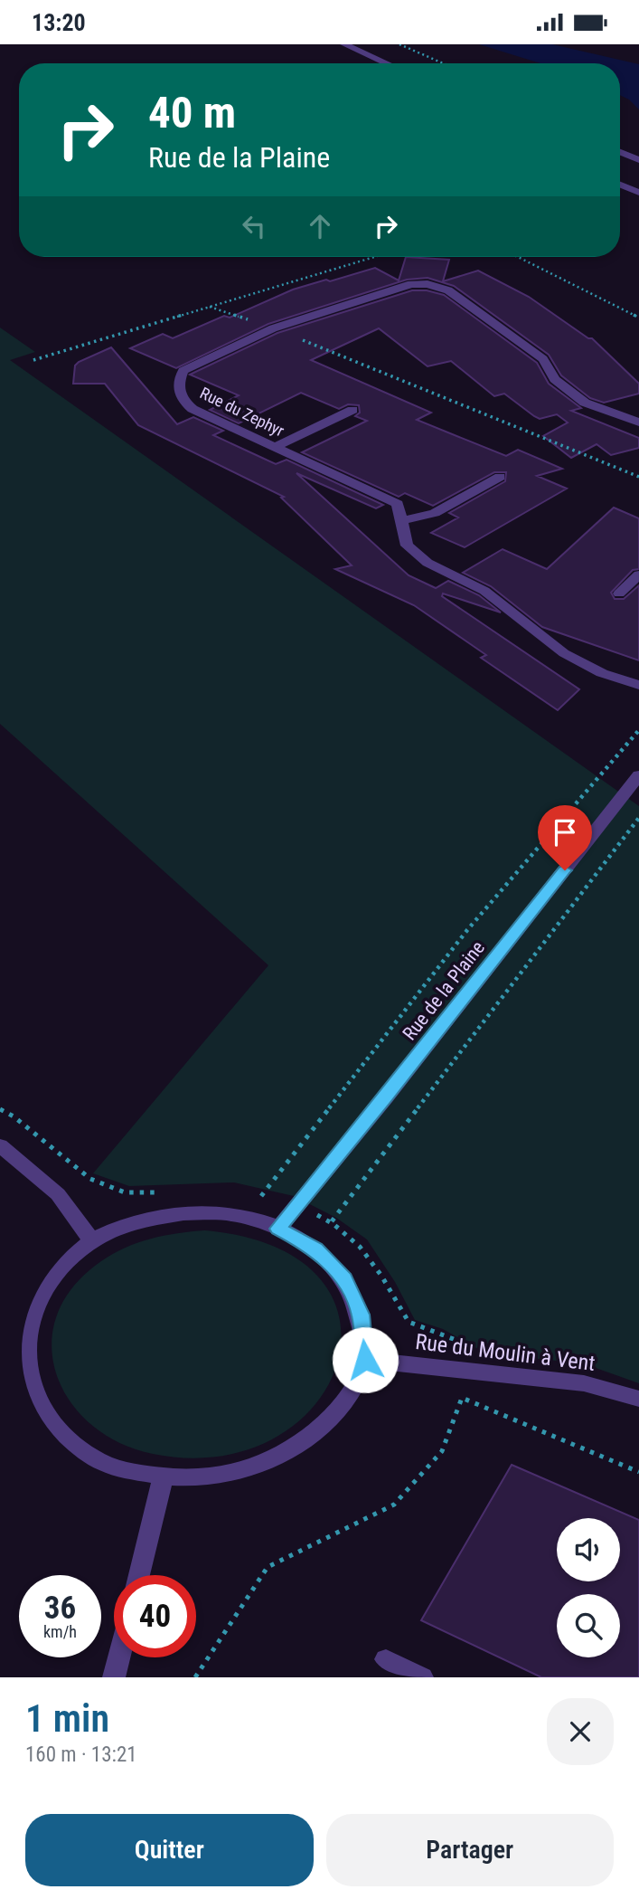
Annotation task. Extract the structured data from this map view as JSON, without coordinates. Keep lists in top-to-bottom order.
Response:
{
  "streets": {
    "street": ["Rue du Zephyr", "Rue de la Plaine", "Rue du Moulin à Vent"]
  },
  "page": {
    "status": "13:20",
    "turn": ["40 m", "Rue de la Plaine"],
    "speed": "36 km/h",
    "limit": "40",
    "heading": ["1 min", "160 m · 13:21"],
    "buttons": ["Quitter", "Partager"]
  }
}
